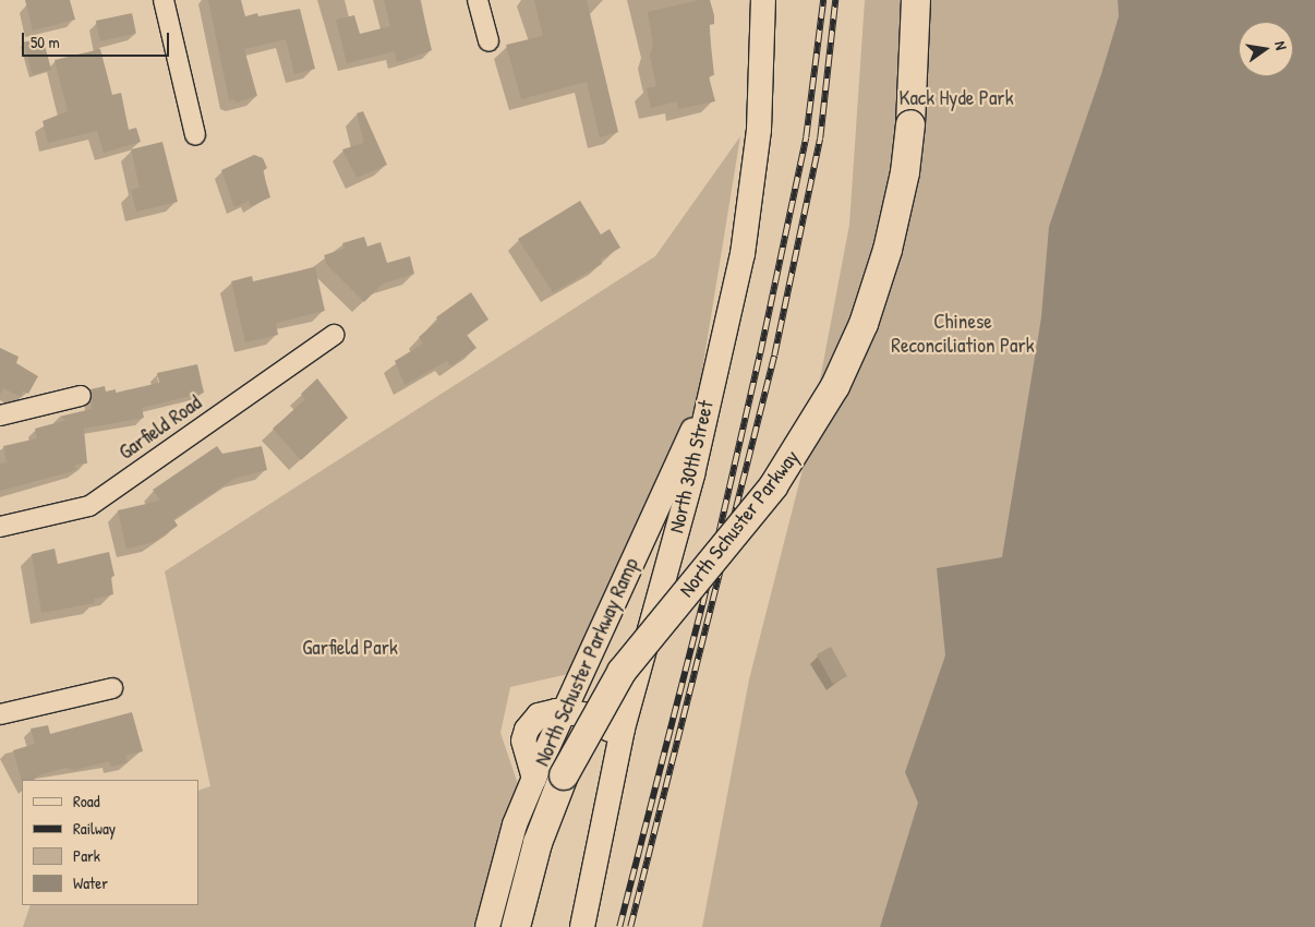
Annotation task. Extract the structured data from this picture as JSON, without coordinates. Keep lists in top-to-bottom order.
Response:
{
  "streets": {
    "highway": ["North Schuster Parkway"],
    "main road": ["North 30th Street", "North Schuster Parkway Ramp"],
    "street": ["Garfield Road"]
  },
  "crossings": [
    ["North 30th Street", "North Schuster Parkway Ramp"]
  ],
  "parks": ["Kack Hyde Park", "Chinese Reconciliation Park", "Garfield Park"],
  "legend": [
    "Road",
    "Railway",
    "Park",
    "Water"
  ],
  "scale_bar": "50 m",
  "north": "right"
}
